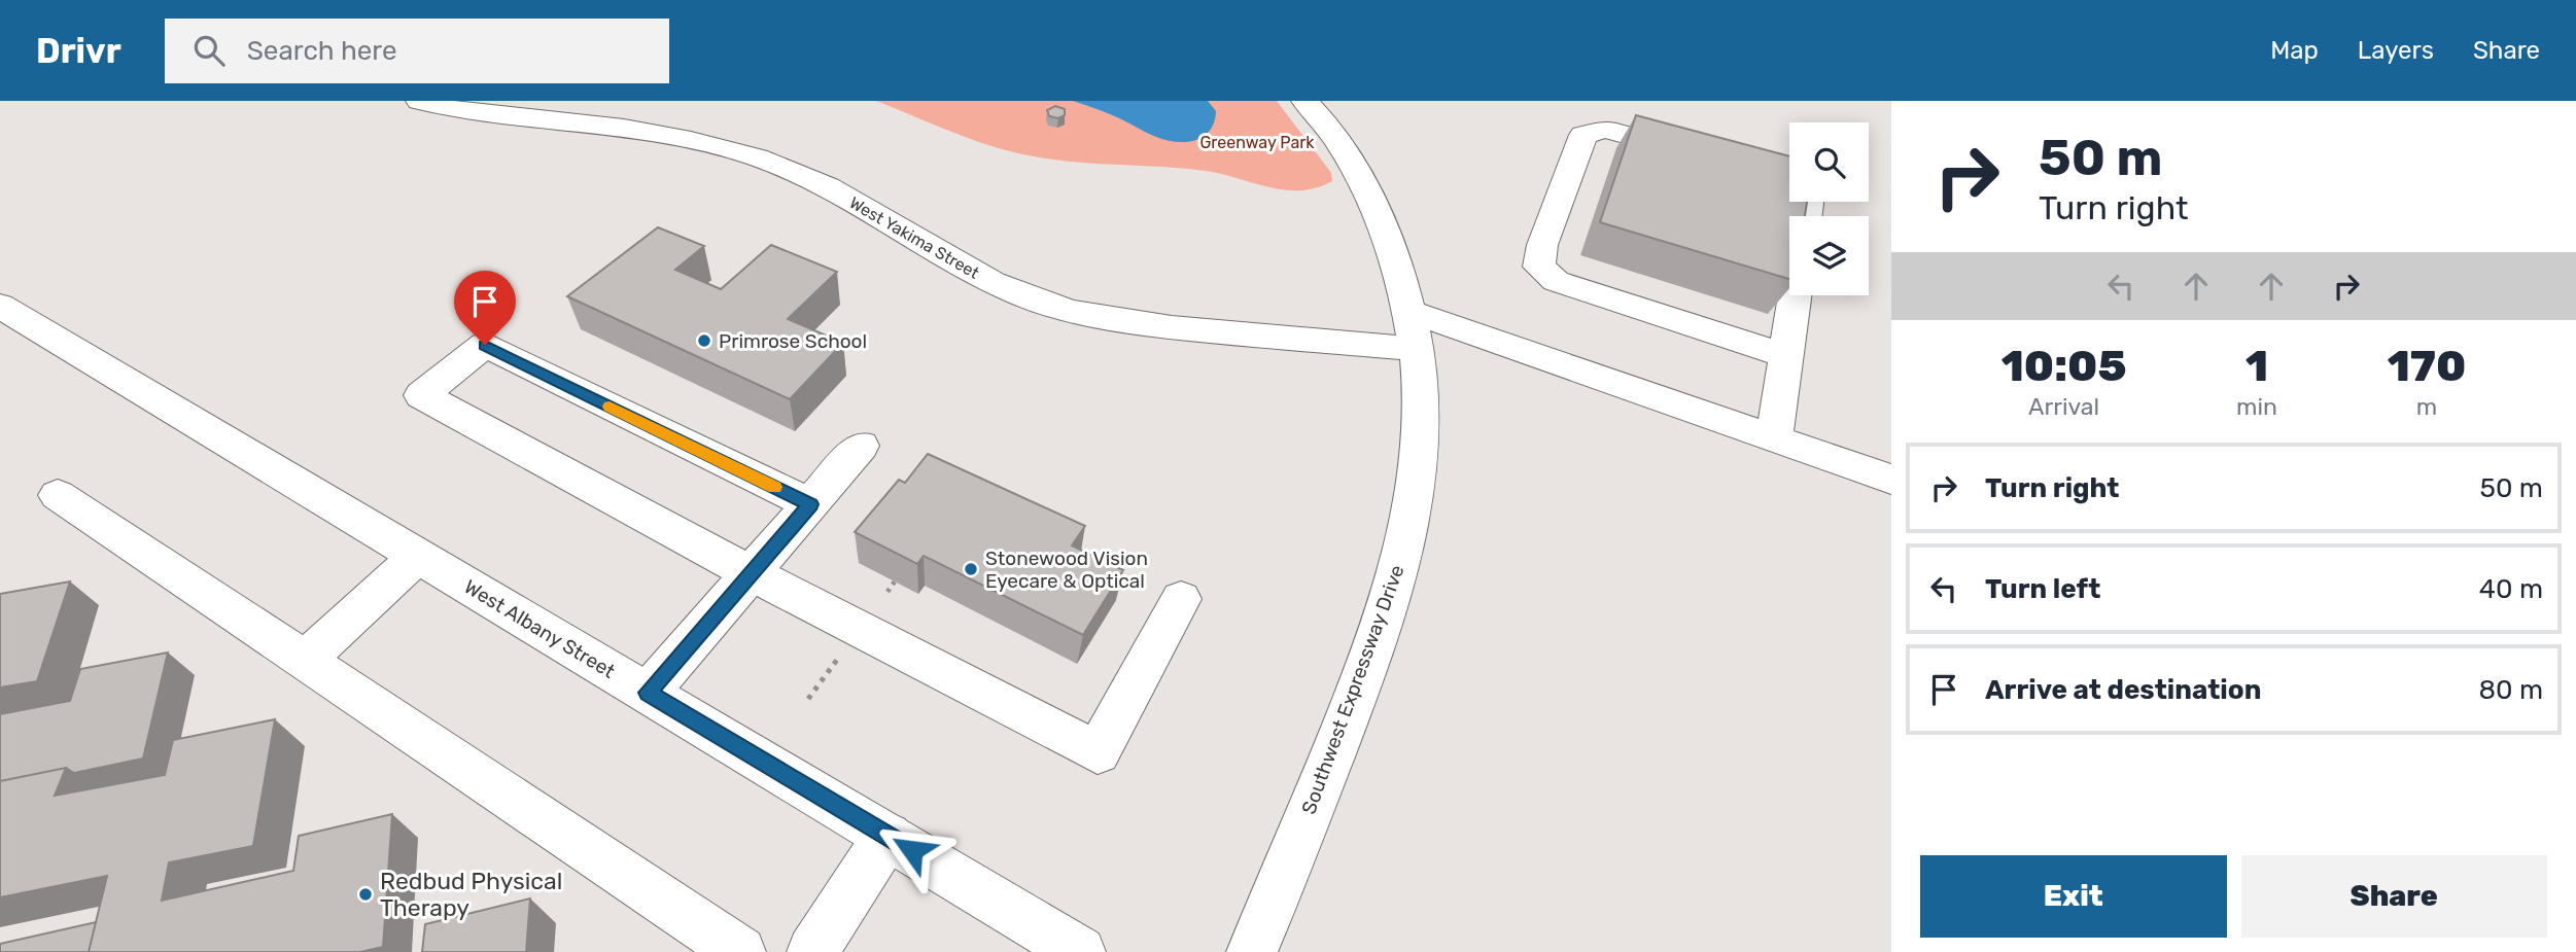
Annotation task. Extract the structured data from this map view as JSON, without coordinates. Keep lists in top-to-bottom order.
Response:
{
  "streets": {
    "street": ["West Yakima Street", "West Albany Street", "Southwest Expressway Drive"]
  },
  "crossings": [
    ["West Yakima Street", "Southwest Expressway Drive"]
  ],
  "parks": ["Greenway Park"],
  "places": ["Primrose School", "Stonewood Vision Eyecare & Optical", "Redbud Physical Therapy"],
  "page": {
    "header": "Drivr",
    "search": "Search here",
    "nav": ["Map", "Layers", "Share"],
    "turn": ["50 m", "Turn right"],
    "eta": [
      "10:05",
      "Arrival",
      "1",
      "min",
      "170",
      "m"
    ],
    "list": [
      {
        "name": "Turn right",
        "value": "50 m"
      },
      {
        "name": "Turn left",
        "value": "40 m"
      },
      {
        "name": "Arrive at destination",
        "value": "80 m"
      }
    ],
    "buttons": ["Exit", "Share"]
  }
}
